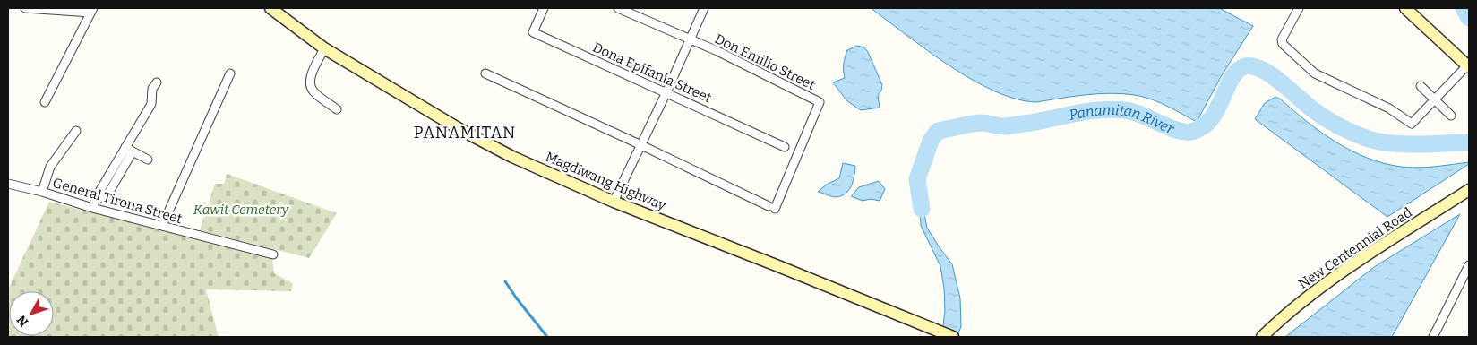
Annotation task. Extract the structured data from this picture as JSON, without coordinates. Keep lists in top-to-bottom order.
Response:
{
  "streets": {
    "main road": ["Magdiwang Highway", "New Centennial Road"],
    "street": ["Don Emilio Street", "Dona Epifania Street", "General Tirona Street"]
  },
  "districts": ["PANAMITAN"],
  "water": ["Panamitan River"],
  "parks": ["Kawit Cemetery"],
  "north": "bottom left"
}
